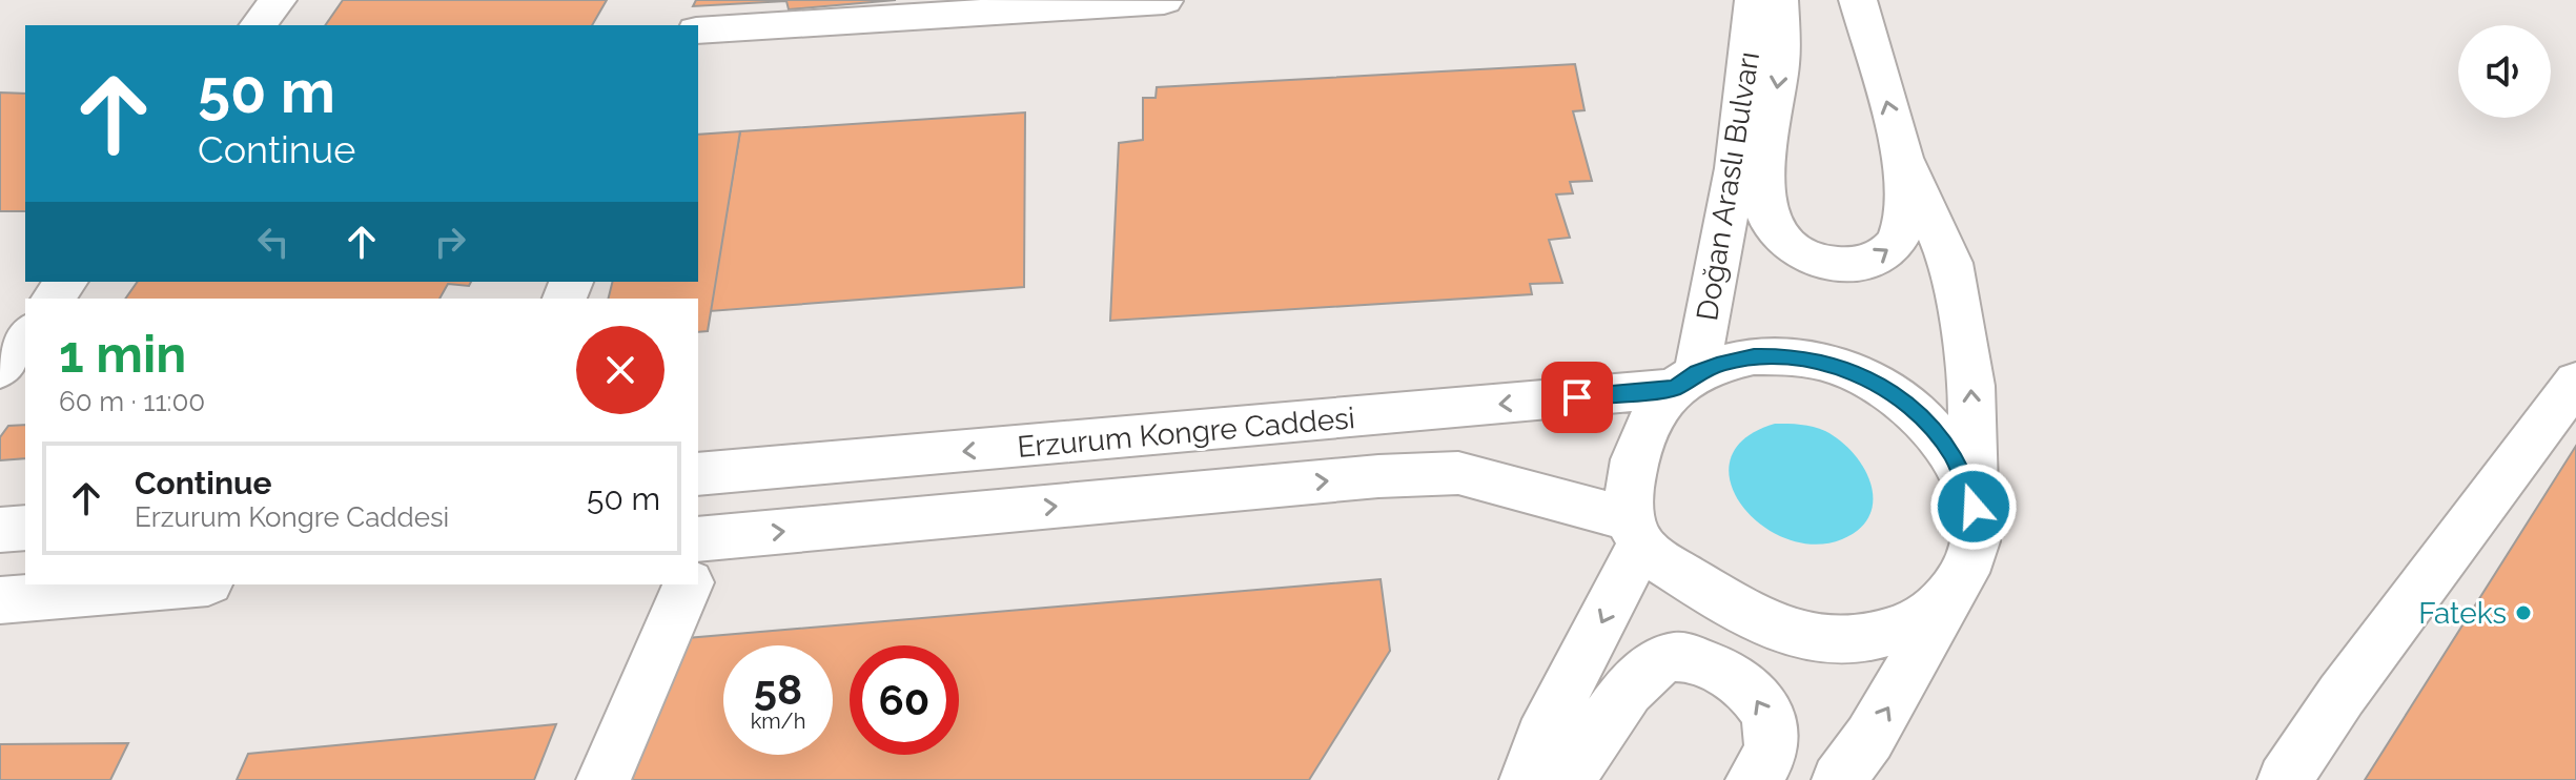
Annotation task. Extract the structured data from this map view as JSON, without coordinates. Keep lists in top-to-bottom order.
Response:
{
  "streets": {
    "main road": ["Doğan Araslı Bulvarı", "Erzurum Kongre Caddesi"]
  },
  "crossings": [
    ["Doğan Araslı Bulvarı", "Erzurum Kongre Caddesi"]
  ],
  "places": ["Fateks"],
  "page": {
    "turn": ["50 m", "Continue"],
    "heading": ["1 min", "60 m · 11:00"],
    "list": [
      {
        "name": "Continue",
        "note": "Erzurum Kongre Caddesi",
        "value": "50 m"
      }
    ],
    "speed": "58 km/h",
    "limit": "60"
  }
}
